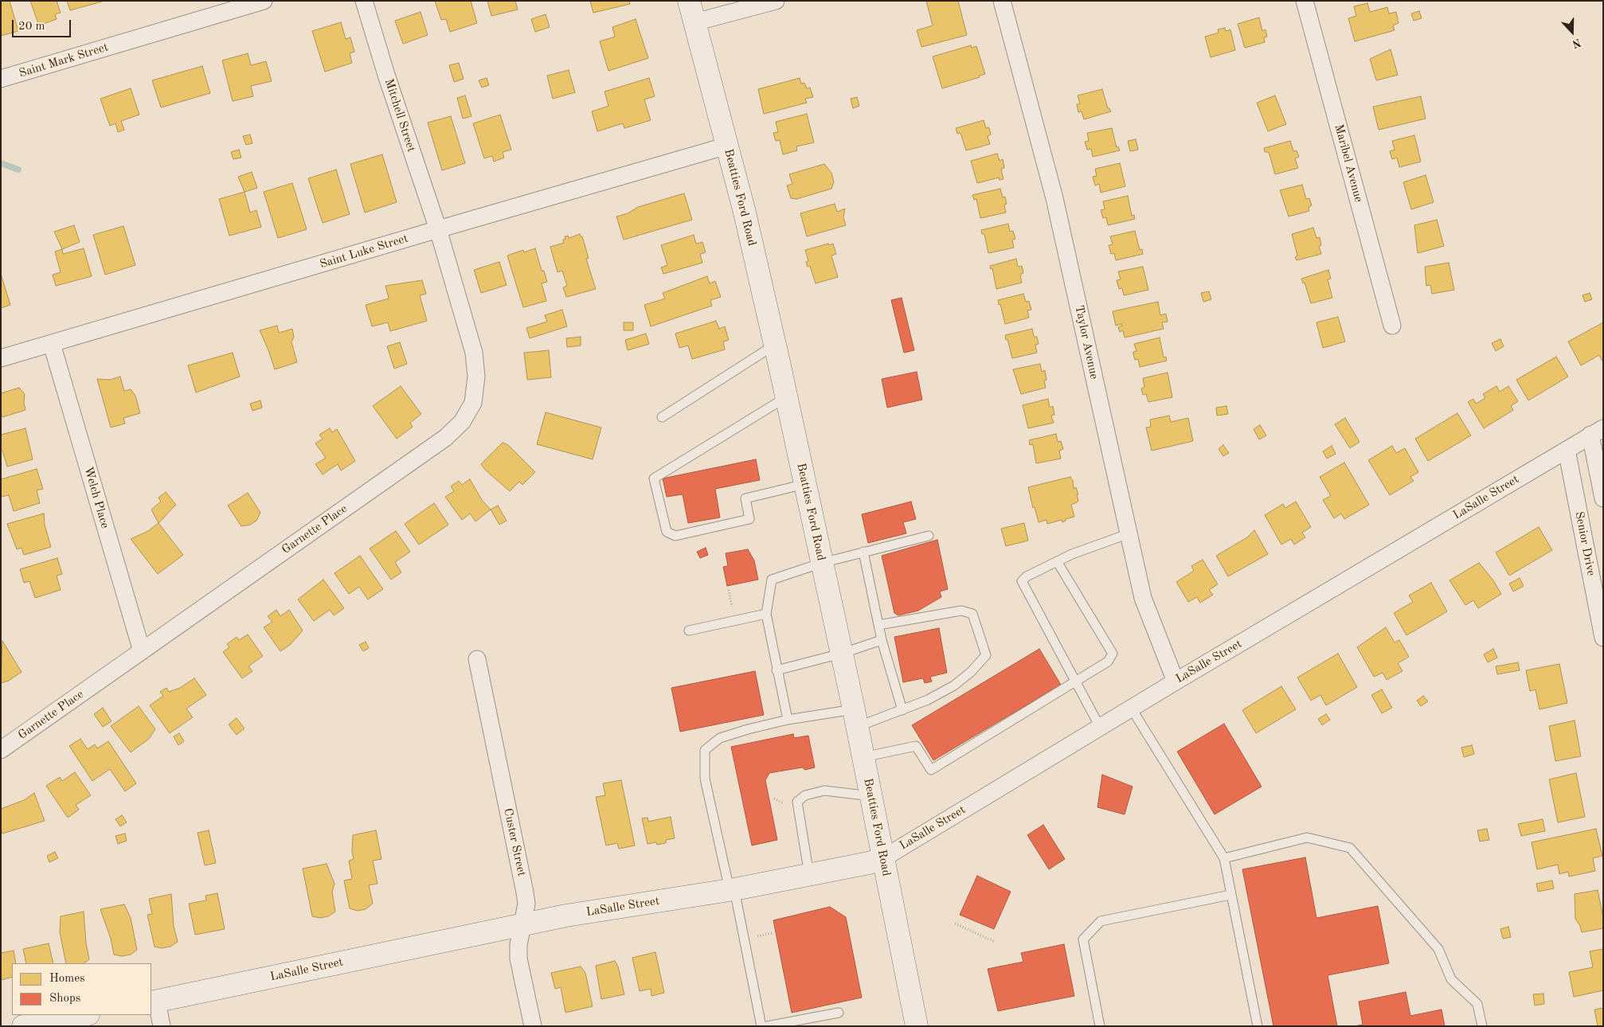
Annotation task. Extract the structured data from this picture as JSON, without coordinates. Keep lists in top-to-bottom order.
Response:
{
  "streets": {
    "main road": ["Beatties Ford Road", "LaSalle Street"],
    "street": [
      "Saint Mark Street",
      "Mitchell Street",
      "Maribel Avenue",
      "Saint Luke Street",
      "Taylor Avenue",
      "Welch Place",
      "Garnette Place",
      "Senior Drive",
      "Custer Street"
    ]
  },
  "crossings": [
    ["Mitchell Street", "Saint Luke Street"],
    ["Mitchell Street", "Garnette Place"],
    ["Beatties Ford Road", "Saint Luke Street"],
    ["Beatties Ford Road", "LaSalle Street"],
    ["Saint Luke Street", "Welch Place"],
    ["Saint Luke Street", "Garnette Place"],
    ["Taylor Avenue", "LaSalle Street"],
    ["Welch Place", "Garnette Place"],
    ["LaSalle Street", "Senior Drive"],
    ["LaSalle Street", "Custer Street"]
  ],
  "legend": ["Homes", "Shops"],
  "scale_bar": "20 m",
  "north": "bottom"
}
